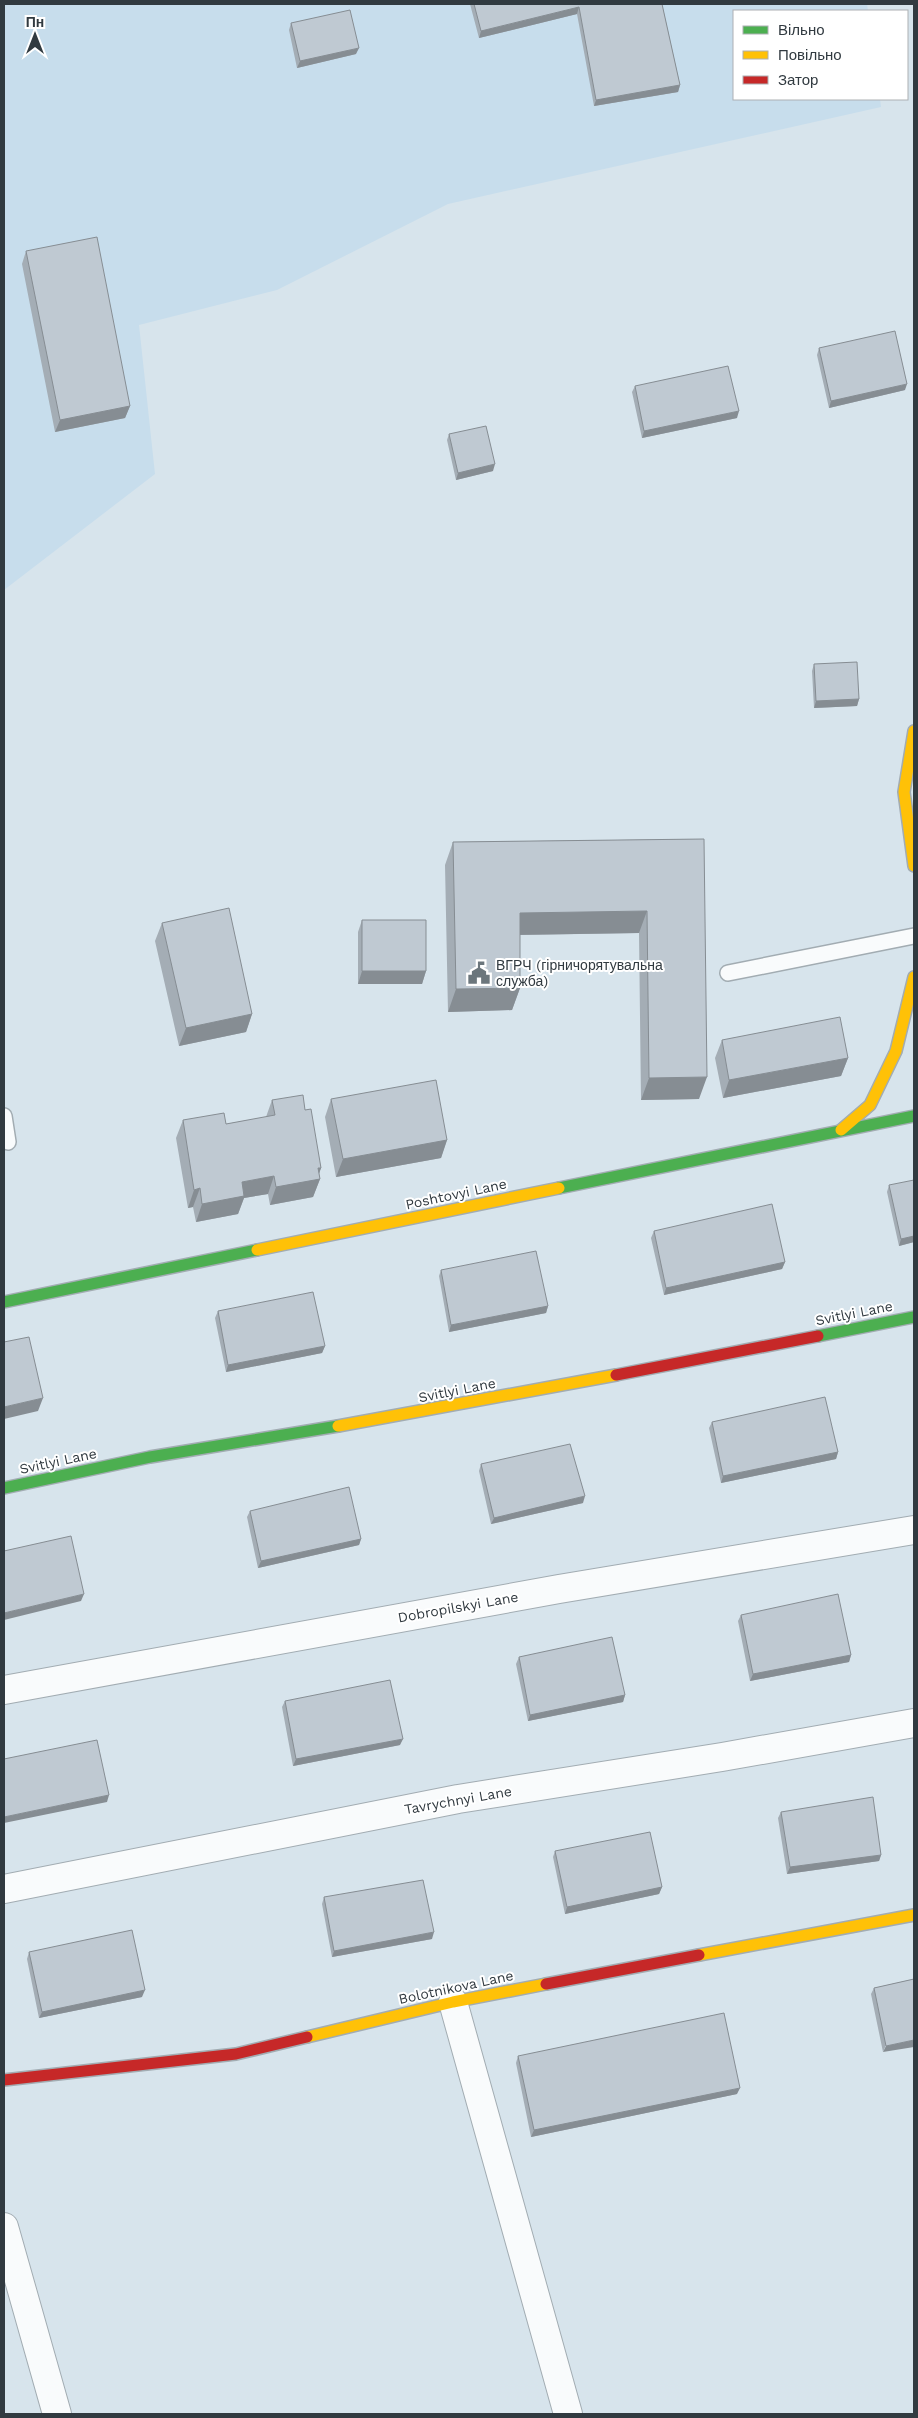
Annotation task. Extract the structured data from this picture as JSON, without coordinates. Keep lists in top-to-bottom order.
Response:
{
  "streets": {
    "street": [
      "Poshtovyi Lane",
      "Svitlyi Lane",
      "Dobropilskyi Lane",
      "Tavrychnyi Lane",
      "Bolotnikova Lane"
    ]
  },
  "places": {
    "public building": ["ВГРЧ (гірничорятувальна служба)"]
  },
  "legend": ["Вільно", "Повільно", "Затор"],
  "north": "top"
}
